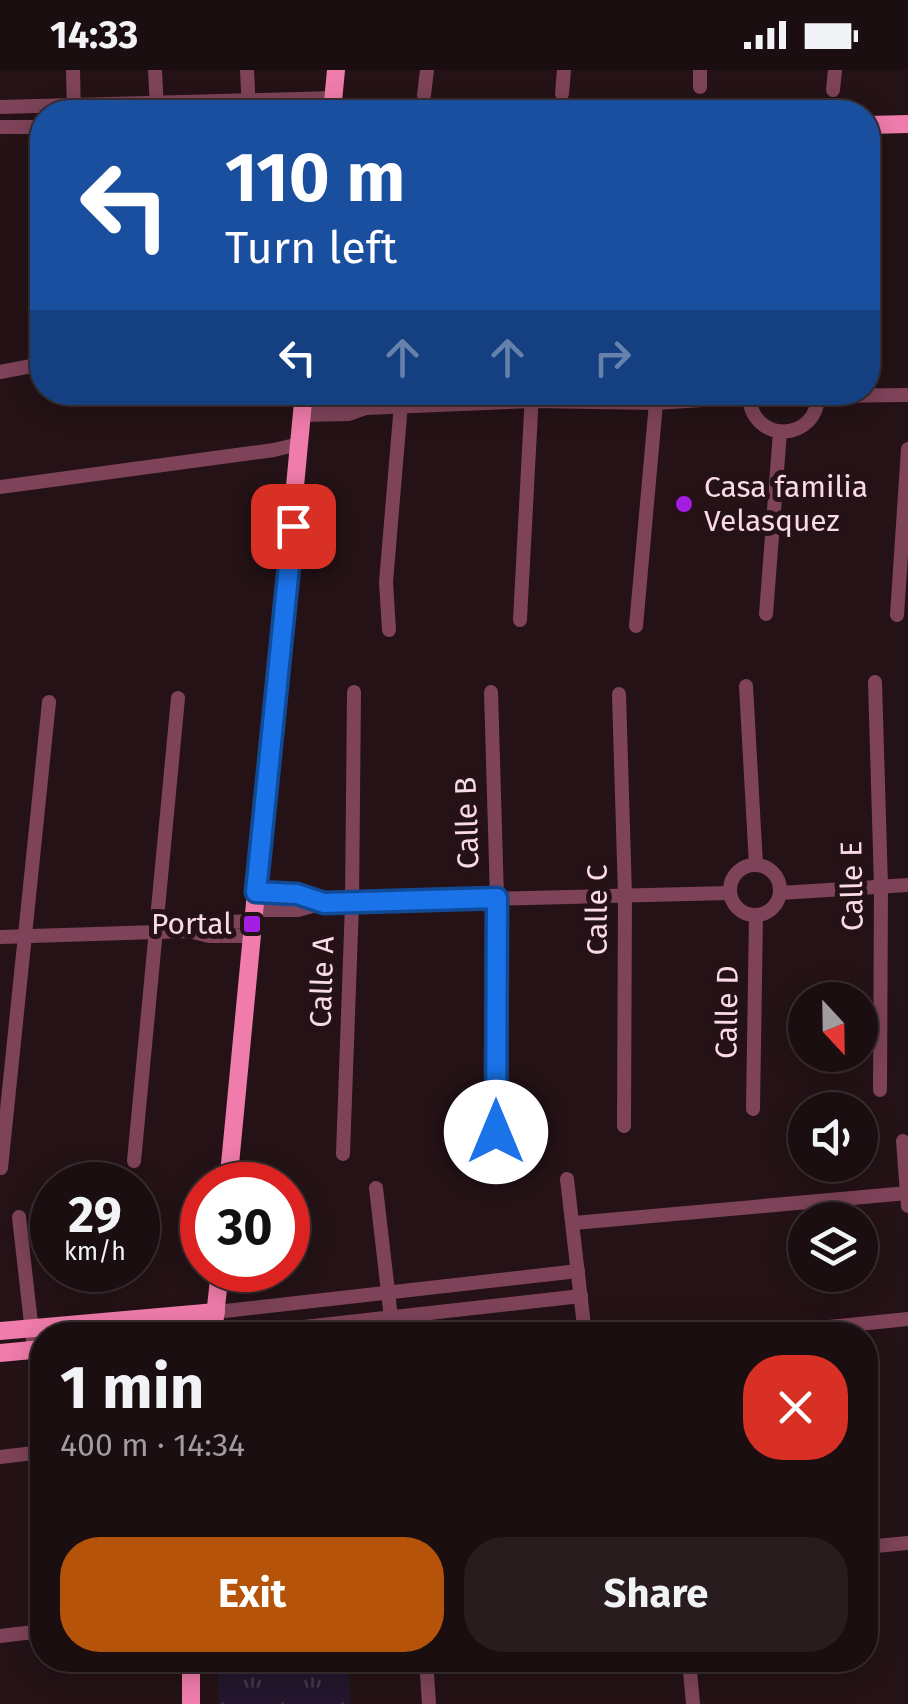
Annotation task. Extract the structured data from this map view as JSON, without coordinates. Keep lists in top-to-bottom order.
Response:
{
  "streets": {
    "street": [
      "Calle B",
      "Calle E",
      "Calle C",
      "Calle A",
      "Calle D"
    ]
  },
  "places": {
    "other": ["Casa familia Velasquez"],
    "transit": ["Portal"]
  },
  "north": "bottom",
  "page": {
    "status": "14:33",
    "turn": ["110 m", "Turn left"],
    "speed": "29 km/h",
    "limit": "30",
    "heading": ["1 min", "400 m · 14:34"],
    "buttons": ["Exit", "Share"]
  }
}
